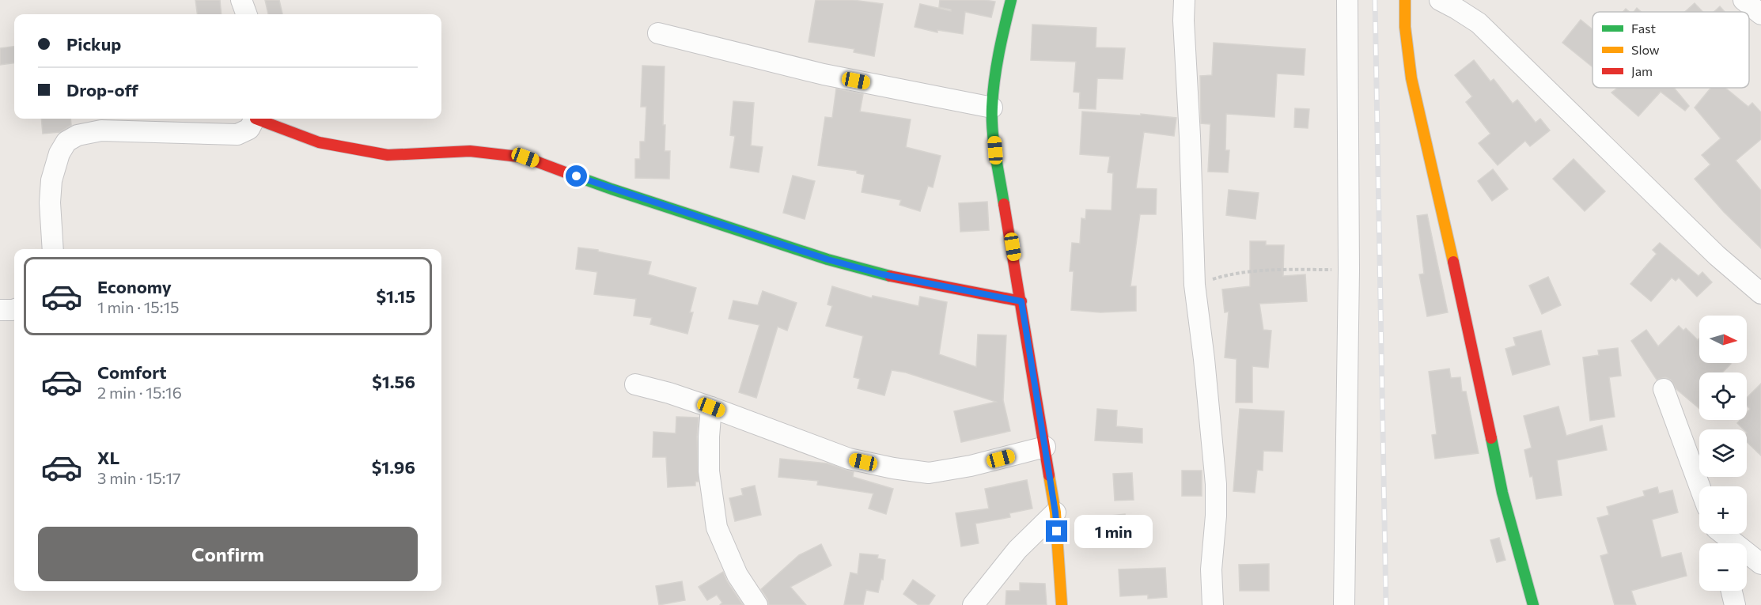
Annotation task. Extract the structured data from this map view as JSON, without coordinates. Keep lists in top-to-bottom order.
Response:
{
  "legend": ["Fast", "Slow", "Jam"],
  "north": "right",
  "page": {
    "banner": ["Pickup", "Drop-off"],
    "list": [
      {
        "name": "Economy",
        "note": "1 min · 15:15",
        "value": "$1.15"
      },
      {
        "name": "Comfort",
        "note": "2 min · 15:16",
        "value": "$1.56"
      },
      {
        "name": "XL",
        "note": "3 min · 15:17",
        "value": "$1.96"
      }
    ],
    "map_buttons": ["+", "−"],
    "bubble": "1 min",
    "buttons": "Confirm"
  }
}
